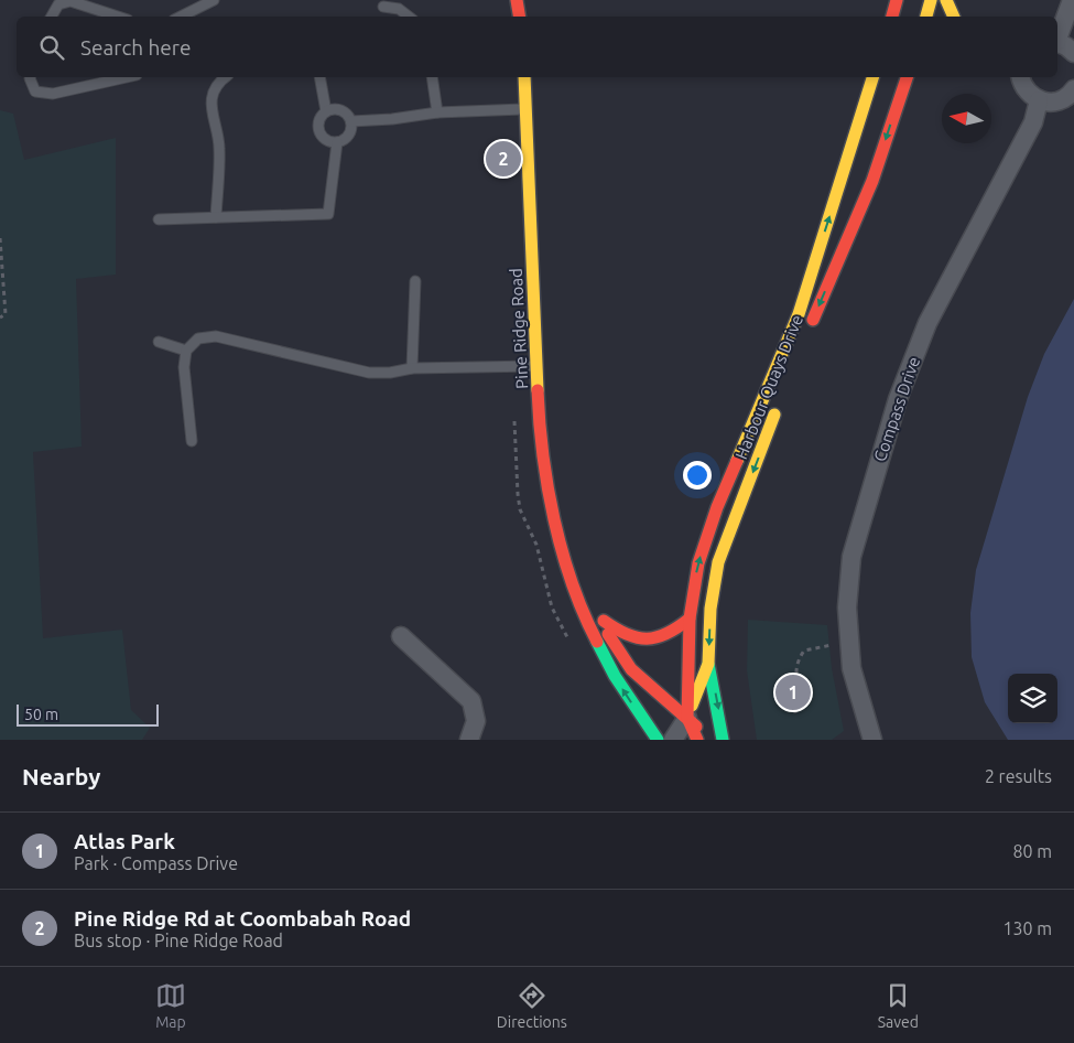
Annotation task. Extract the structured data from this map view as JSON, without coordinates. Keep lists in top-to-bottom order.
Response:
{
  "streets": {
    "street": ["Pine Ridge Road", "Harbour Quays Drive", "Compass Drive"]
  },
  "crossings": [
    ["Pine Ridge Road", "Harbour Quays Drive"]
  ],
  "scale_bar": "50 m",
  "north": "left",
  "page": {
    "search": "Search here",
    "pins": ["2", "1"],
    "scale": "50 m",
    "heading": ["Nearby", "2 results"],
    "list": [
      {
        "mark": "1",
        "name": "Atlas Park",
        "note": "Park · Compass Drive",
        "value": "80 m"
      },
      {
        "mark": "2",
        "name": "Pine Ridge Rd at Coombabah Road",
        "note": "Bus stop · Pine Ridge Road",
        "value": "130 m"
      }
    ],
    "nav": ["Map", "Directions", "Saved"]
  }
}
